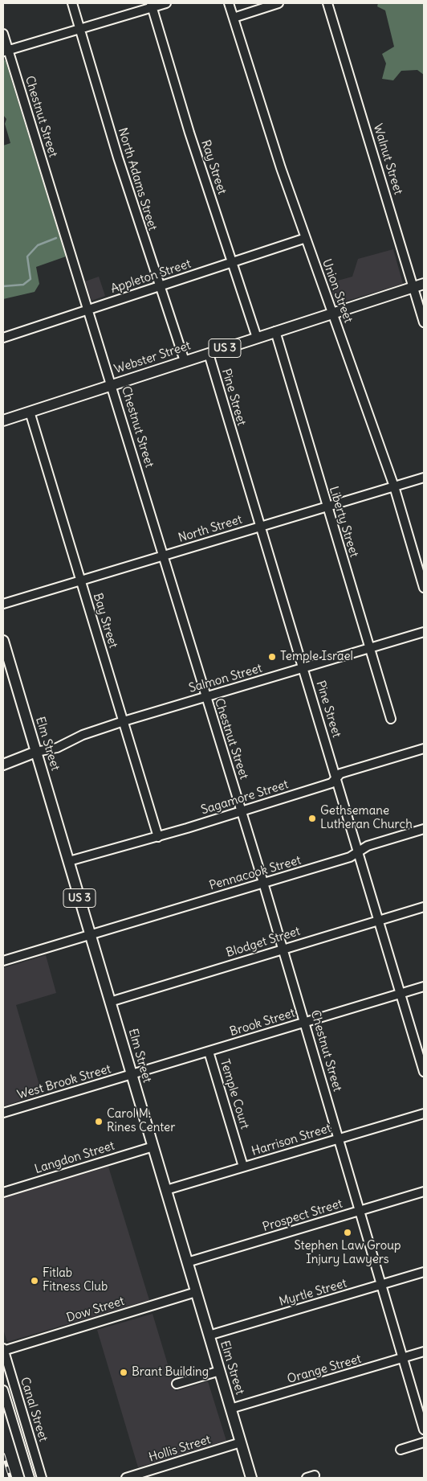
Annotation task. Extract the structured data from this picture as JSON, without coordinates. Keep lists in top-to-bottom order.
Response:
{
  "streets": {
    "main road": ["US 3", "Webster Street", "Elm Street"],
    "street": [
      "Chestnut Street",
      "Walnut Street",
      "Ray Street",
      "North Adams Street",
      "Appleton Street",
      "Union Street",
      "Pine Street",
      "Liberty Street",
      "North Street",
      "Bay Street",
      "Salmon Street",
      "Sagamore Street",
      "Pennacook Street",
      "Blodget Street",
      "Brook Street",
      "West Brook Street",
      "Temple Court",
      "Harrison Street",
      "Langdon Street",
      "Prospect Street",
      "Myrtle Street",
      "Dow Street",
      "Orange Street",
      "Canal Street",
      "Hollis Street"
    ]
  },
  "crossings": [
    ["Chestnut Street", "Appleton Street"],
    ["Chestnut Street", "Webster Street"],
    ["Chestnut Street", "North Street"],
    ["Chestnut Street", "Salmon Street"],
    ["Chestnut Street", "Sagamore Street"],
    ["Chestnut Street", "Pennacook Street"],
    ["Chestnut Street", "Blodget Street"],
    ["Chestnut Street", "Brook Street"],
    ["Chestnut Street", "Harrison Street"],
    ["Chestnut Street", "Prospect Street"],
    ["Chestnut Street", "Myrtle Street"],
    ["Chestnut Street", "Orange Street"],
    ["Walnut Street", "Webster Street"],
    ["Ray Street", "Appleton Street"],
    ["Ray Street", "Webster Street"],
    ["North Adams Street", "Appleton Street"],
    ["North Adams Street", "Webster Street"],
    ["Appleton Street", "Union Street"],
    ["Union Street", "Webster Street"],
    ["Union Street", "North Street"],
    ["Webster Street", "Pine Street"],
    ["Webster Street", "Liberty Street"],
    ["Webster Street", "Bay Street"],
    ["Pine Street", "North Street"],
    ["Pine Street", "Salmon Street"],
    ["Pine Street", "Sagamore Street"],
    ["Pine Street", "Pennacook Street"],
    ["Pine Street", "Blodget Street"],
    ["Pine Street", "Brook Street"],
    ["Liberty Street", "North Street"],
    ["Liberty Street", "Salmon Street"],
    ["North Street", "Bay Street"],
    ["Bay Street", "Salmon Street"],
    ["Bay Street", "Sagamore Street"],
    ["Salmon Street", "Elm Street"],
    ["Elm Street", "Sagamore Street"],
    ["Elm Street", "Pennacook Street"],
    ["Elm Street", "Blodget Street"],
    ["Elm Street", "Brook Street"],
    ["Elm Street", "West Brook Street"],
    ["Elm Street", "Harrison Street"],
    ["Elm Street", "Langdon Street"],
    ["Elm Street", "Prospect Street"],
    ["Elm Street", "Myrtle Street"],
    ["Elm Street", "Dow Street"],
    ["Elm Street", "Orange Street"],
    ["Elm Street", "Hollis Street"],
    ["Brook Street", "West Brook Street"],
    ["Brook Street", "Temple Court"],
    ["Temple Court", "Harrison Street"],
    ["Dow Street", "Canal Street"]
  ],
  "places": [
    "Temple Israel",
    "Gethsemane Lutheran Church",
    "Carol M. Rines Center",
    "Stephen Law Group Injury Lawyers",
    "Fitlab Fitness Club",
    "Brant Building"
  ]
}
